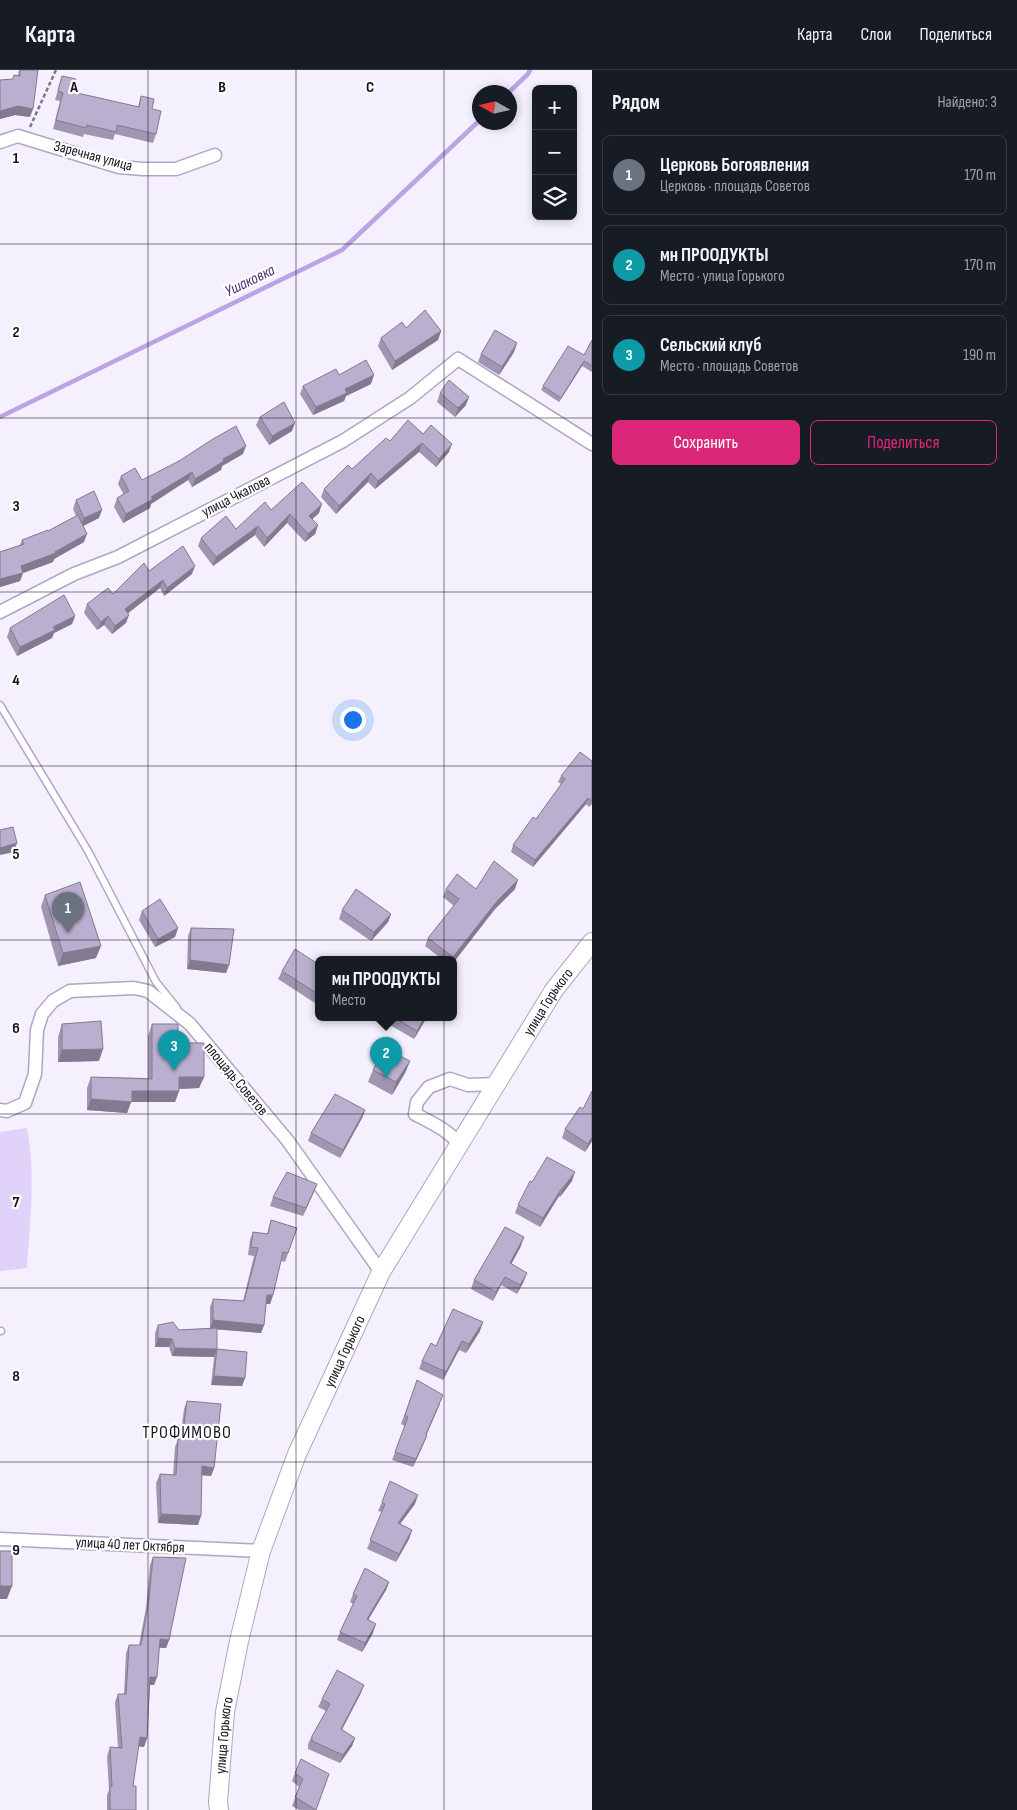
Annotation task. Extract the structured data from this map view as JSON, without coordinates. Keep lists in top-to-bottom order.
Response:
{
  "streets": {
    "main road": ["улица Горького"],
    "street": [
      "Заречная улица",
      "улица Чкалова",
      "площадь Советов",
      "улица 40 лет Октября"
    ]
  },
  "crossings": [
    ["улица Горького", "площадь Советов"],
    ["улица Горького", "улица 40 лет Октября"]
  ],
  "districts": ["ТРОФИМОВО"],
  "water": ["Ушаковка"],
  "north": "left",
  "page": {
    "header": "Карта",
    "nav": ["Карта", "Слои", "Поделиться"],
    "heading": ["Рядом", "Найдено: 3"],
    "map_buttons": ["+", "−"],
    "list": [
      {
        "mark": "1",
        "name": "Церковь Богоявления",
        "note": "Церковь · площадь Советов",
        "value": "170 m"
      },
      {
        "mark": "2",
        "name": "мн ПРООДУКТЫ",
        "note": "Место · улица Горького",
        "value": "170 m"
      },
      {
        "mark": "3",
        "name": "Сельский клуб",
        "note": "Место · площадь Советов",
        "value": "190 m"
      }
    ],
    "buttons": ["Сохранить", "Поделиться"],
    "pins": ["1", "3", "2"],
    "popup": ["мн ПРООДУКТЫ", "Место"]
  },
  "grid": {
    "columns": ["A", "B", "C"],
    "rows": [
      "1",
      "2",
      "3",
      "4",
      "5",
      "6",
      "7",
      "8",
      "9"
    ]
  }
}
